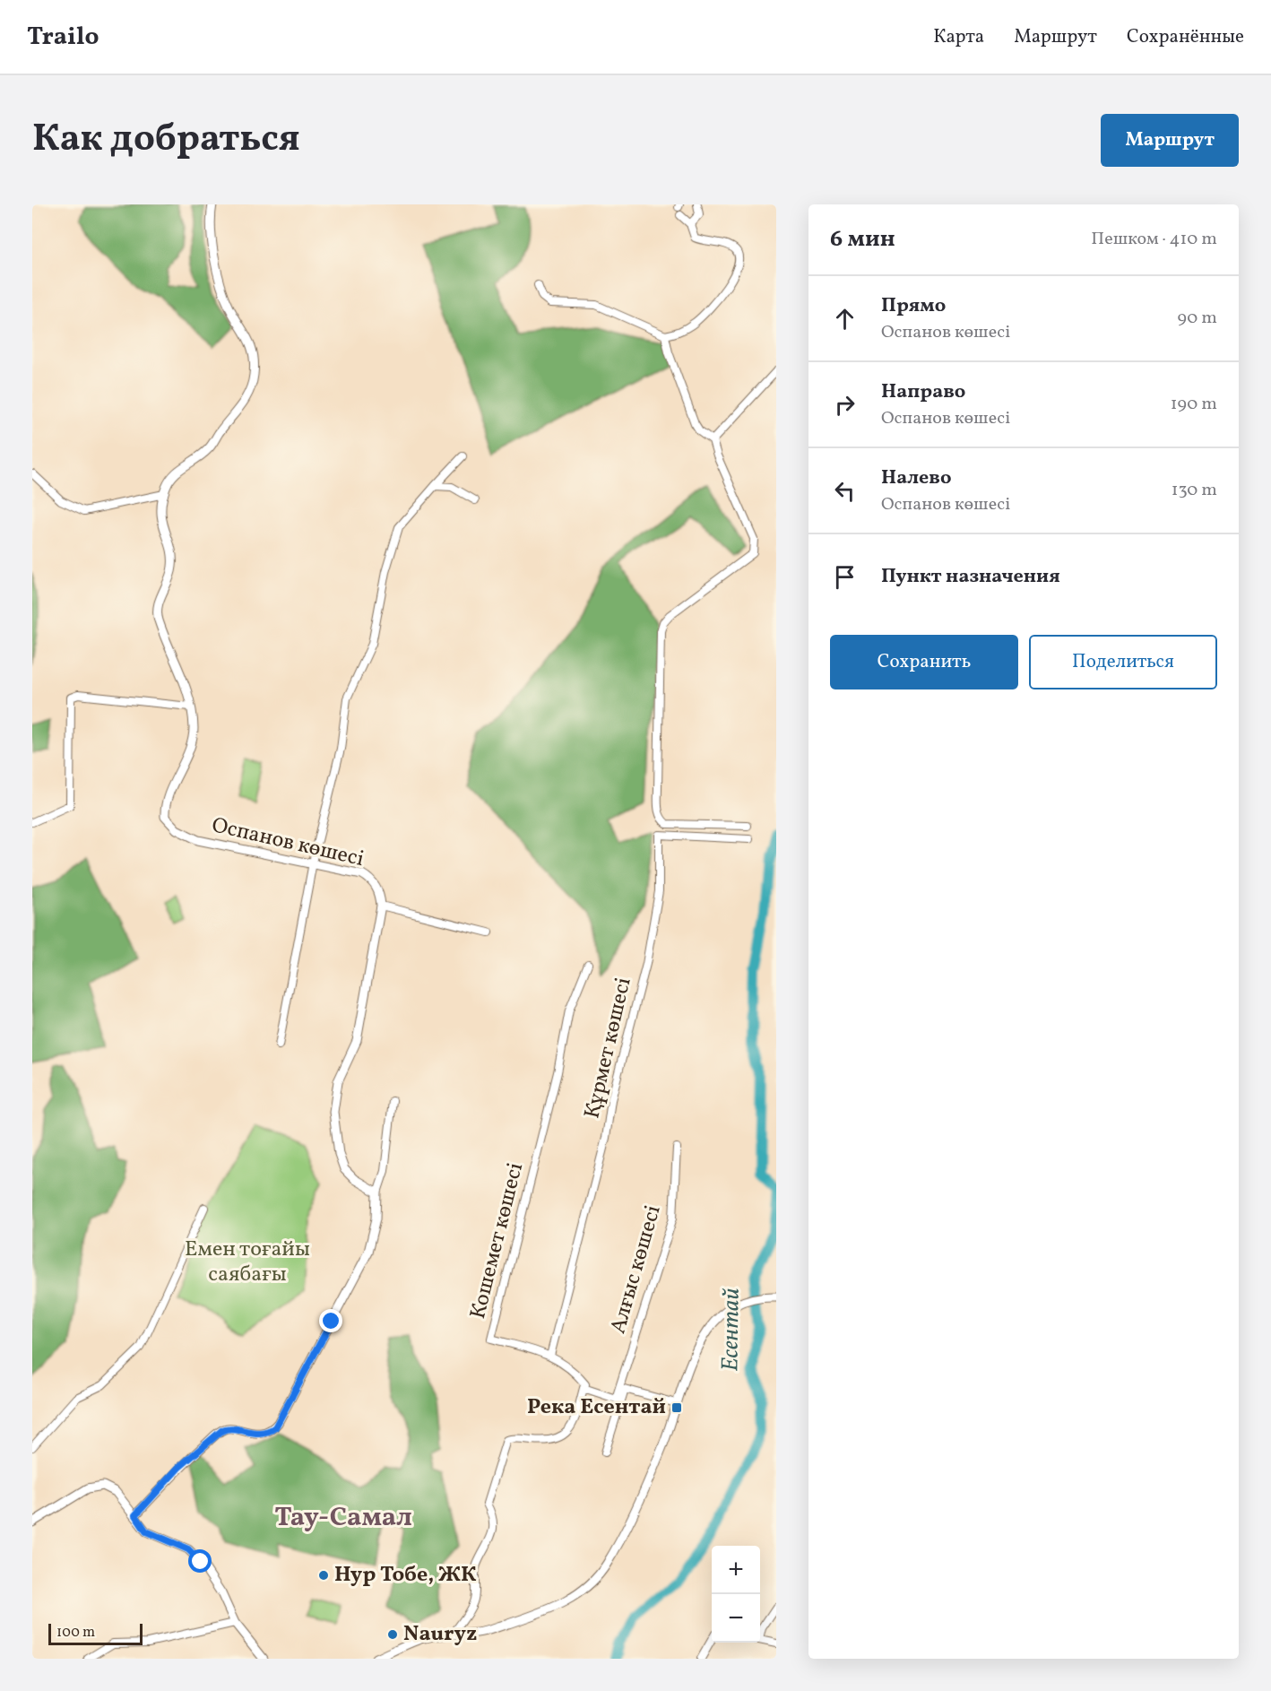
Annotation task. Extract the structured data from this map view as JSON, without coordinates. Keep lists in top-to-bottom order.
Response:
{
  "streets": {
    "street": [
      "Оспанов көшесі",
      "Құрмет көшесі",
      "Кошемет көшесі",
      "Алғыс көшесі"
    ]
  },
  "crossings": [
    ["Құрмет көшесі", "Кошемет көшесі"],
    ["Кошемет көшесі", "Алғыс көшесі"]
  ],
  "districts": ["Тау-Самал"],
  "water": ["Есентай"],
  "parks": ["Емен тоғайы саябағы"],
  "places": {
    "transit": ["Река Есентай"],
    "other": ["Нур Тобе, ЖК", "Nauryz"]
  },
  "scale_bar": "100 m",
  "page": {
    "header": "Trailo",
    "nav": ["Карта", "Маршрут", "Сохранённые"],
    "title": "Как добраться",
    "buttons": [
      "Маршрут",
      ["Сохранить", "Поделиться"]
    ],
    "heading": ["6 мин", "Пешком · 410 m"],
    "list": [
      ["Прямо", "Оспанов көшесі", "90 m"],
      ["Направо", "Оспанов көшесі", "190 m"],
      ["Налево", "Оспанов көшесі", "130 m"],
      "Пункт назначения"
    ],
    "map_buttons": ["+", "−"],
    "scale": "100 m"
  }
}
